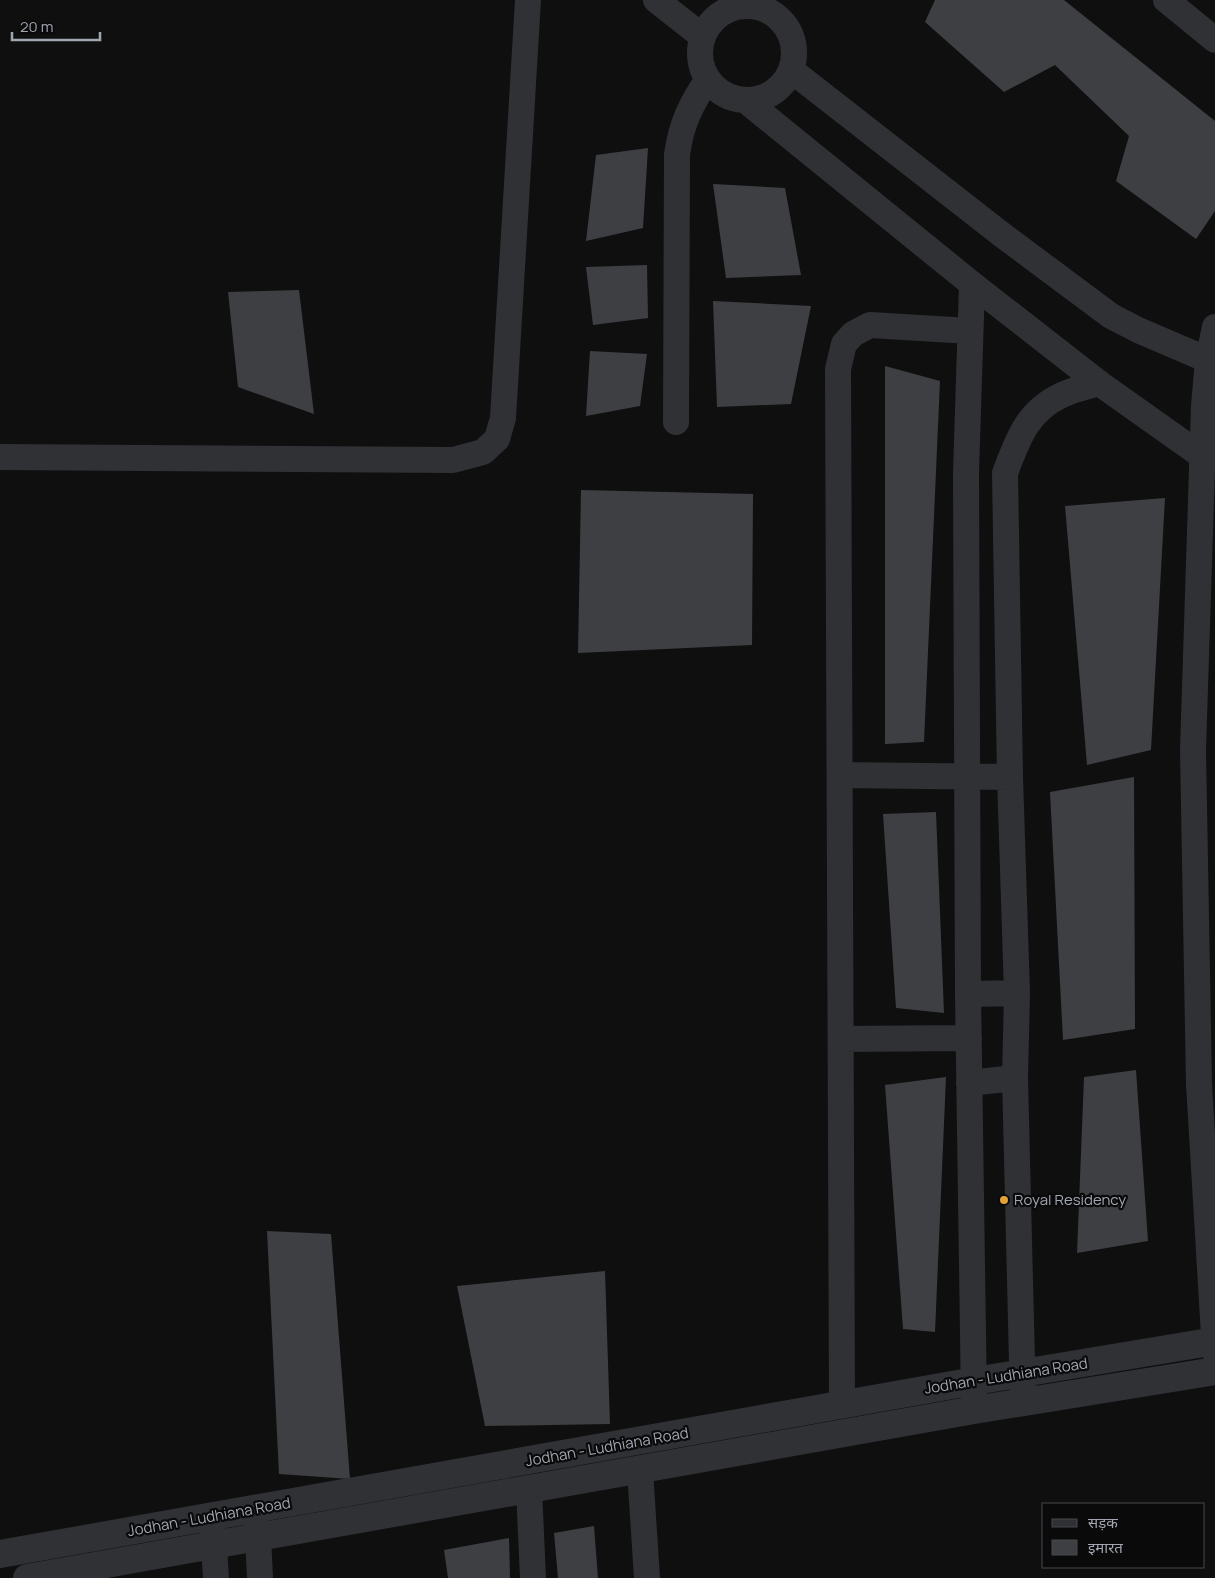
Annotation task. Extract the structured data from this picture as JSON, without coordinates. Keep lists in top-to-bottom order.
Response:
{
  "streets": {
    "street": ["Jodhan - Ludhiana Road"]
  },
  "places": ["Royal Residency"],
  "legend": ["सड़क", "इमारत"],
  "scale_bar": "20 m"
}
